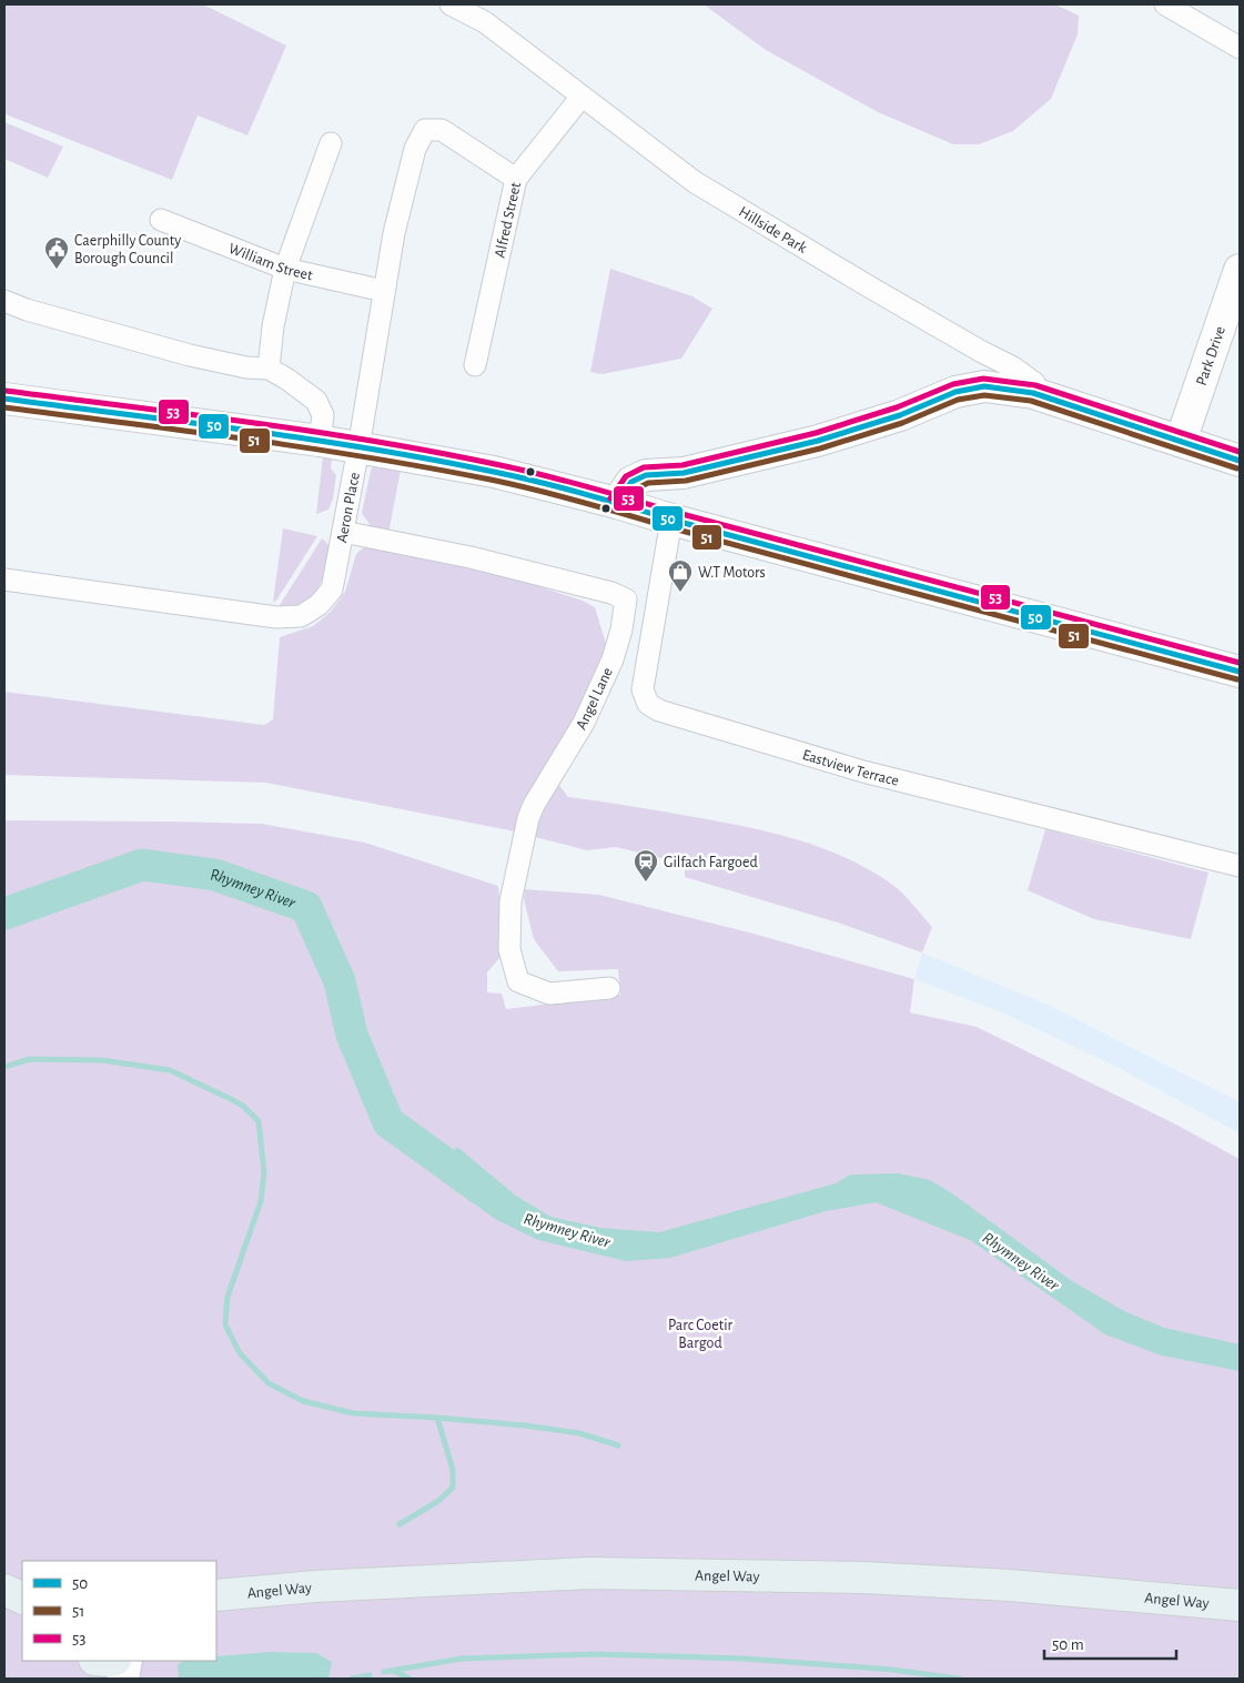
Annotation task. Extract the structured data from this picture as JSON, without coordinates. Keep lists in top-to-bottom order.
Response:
{
  "streets": {
    "main road": ["Angel Way"],
    "street": [
      "Alfred Street",
      "Hillside Park",
      "William Street",
      "Park Drive",
      "Aeron Place",
      "Angel Lane",
      "Eastview Terrace"
    ]
  },
  "crossings": [
    ["Alfred Street", "Hillside Park"],
    ["Alfred Street", "Aeron Place"],
    ["William Street", "Aeron Place"],
    ["Aeron Place", "Angel Lane"]
  ],
  "water": ["Rhymney River"],
  "parks": ["Parc Coetir Bargod"],
  "places": {
    "public building": ["Caerphilly County Borough Council"],
    "shop": ["W.T Motors"],
    "station": ["Gilfach Fargoed"]
  },
  "lines": ["transit line 53", "transit line 50", "transit line 51"],
  "legend": ["50", "51", "53"],
  "scale_bar": "50 m"
}
